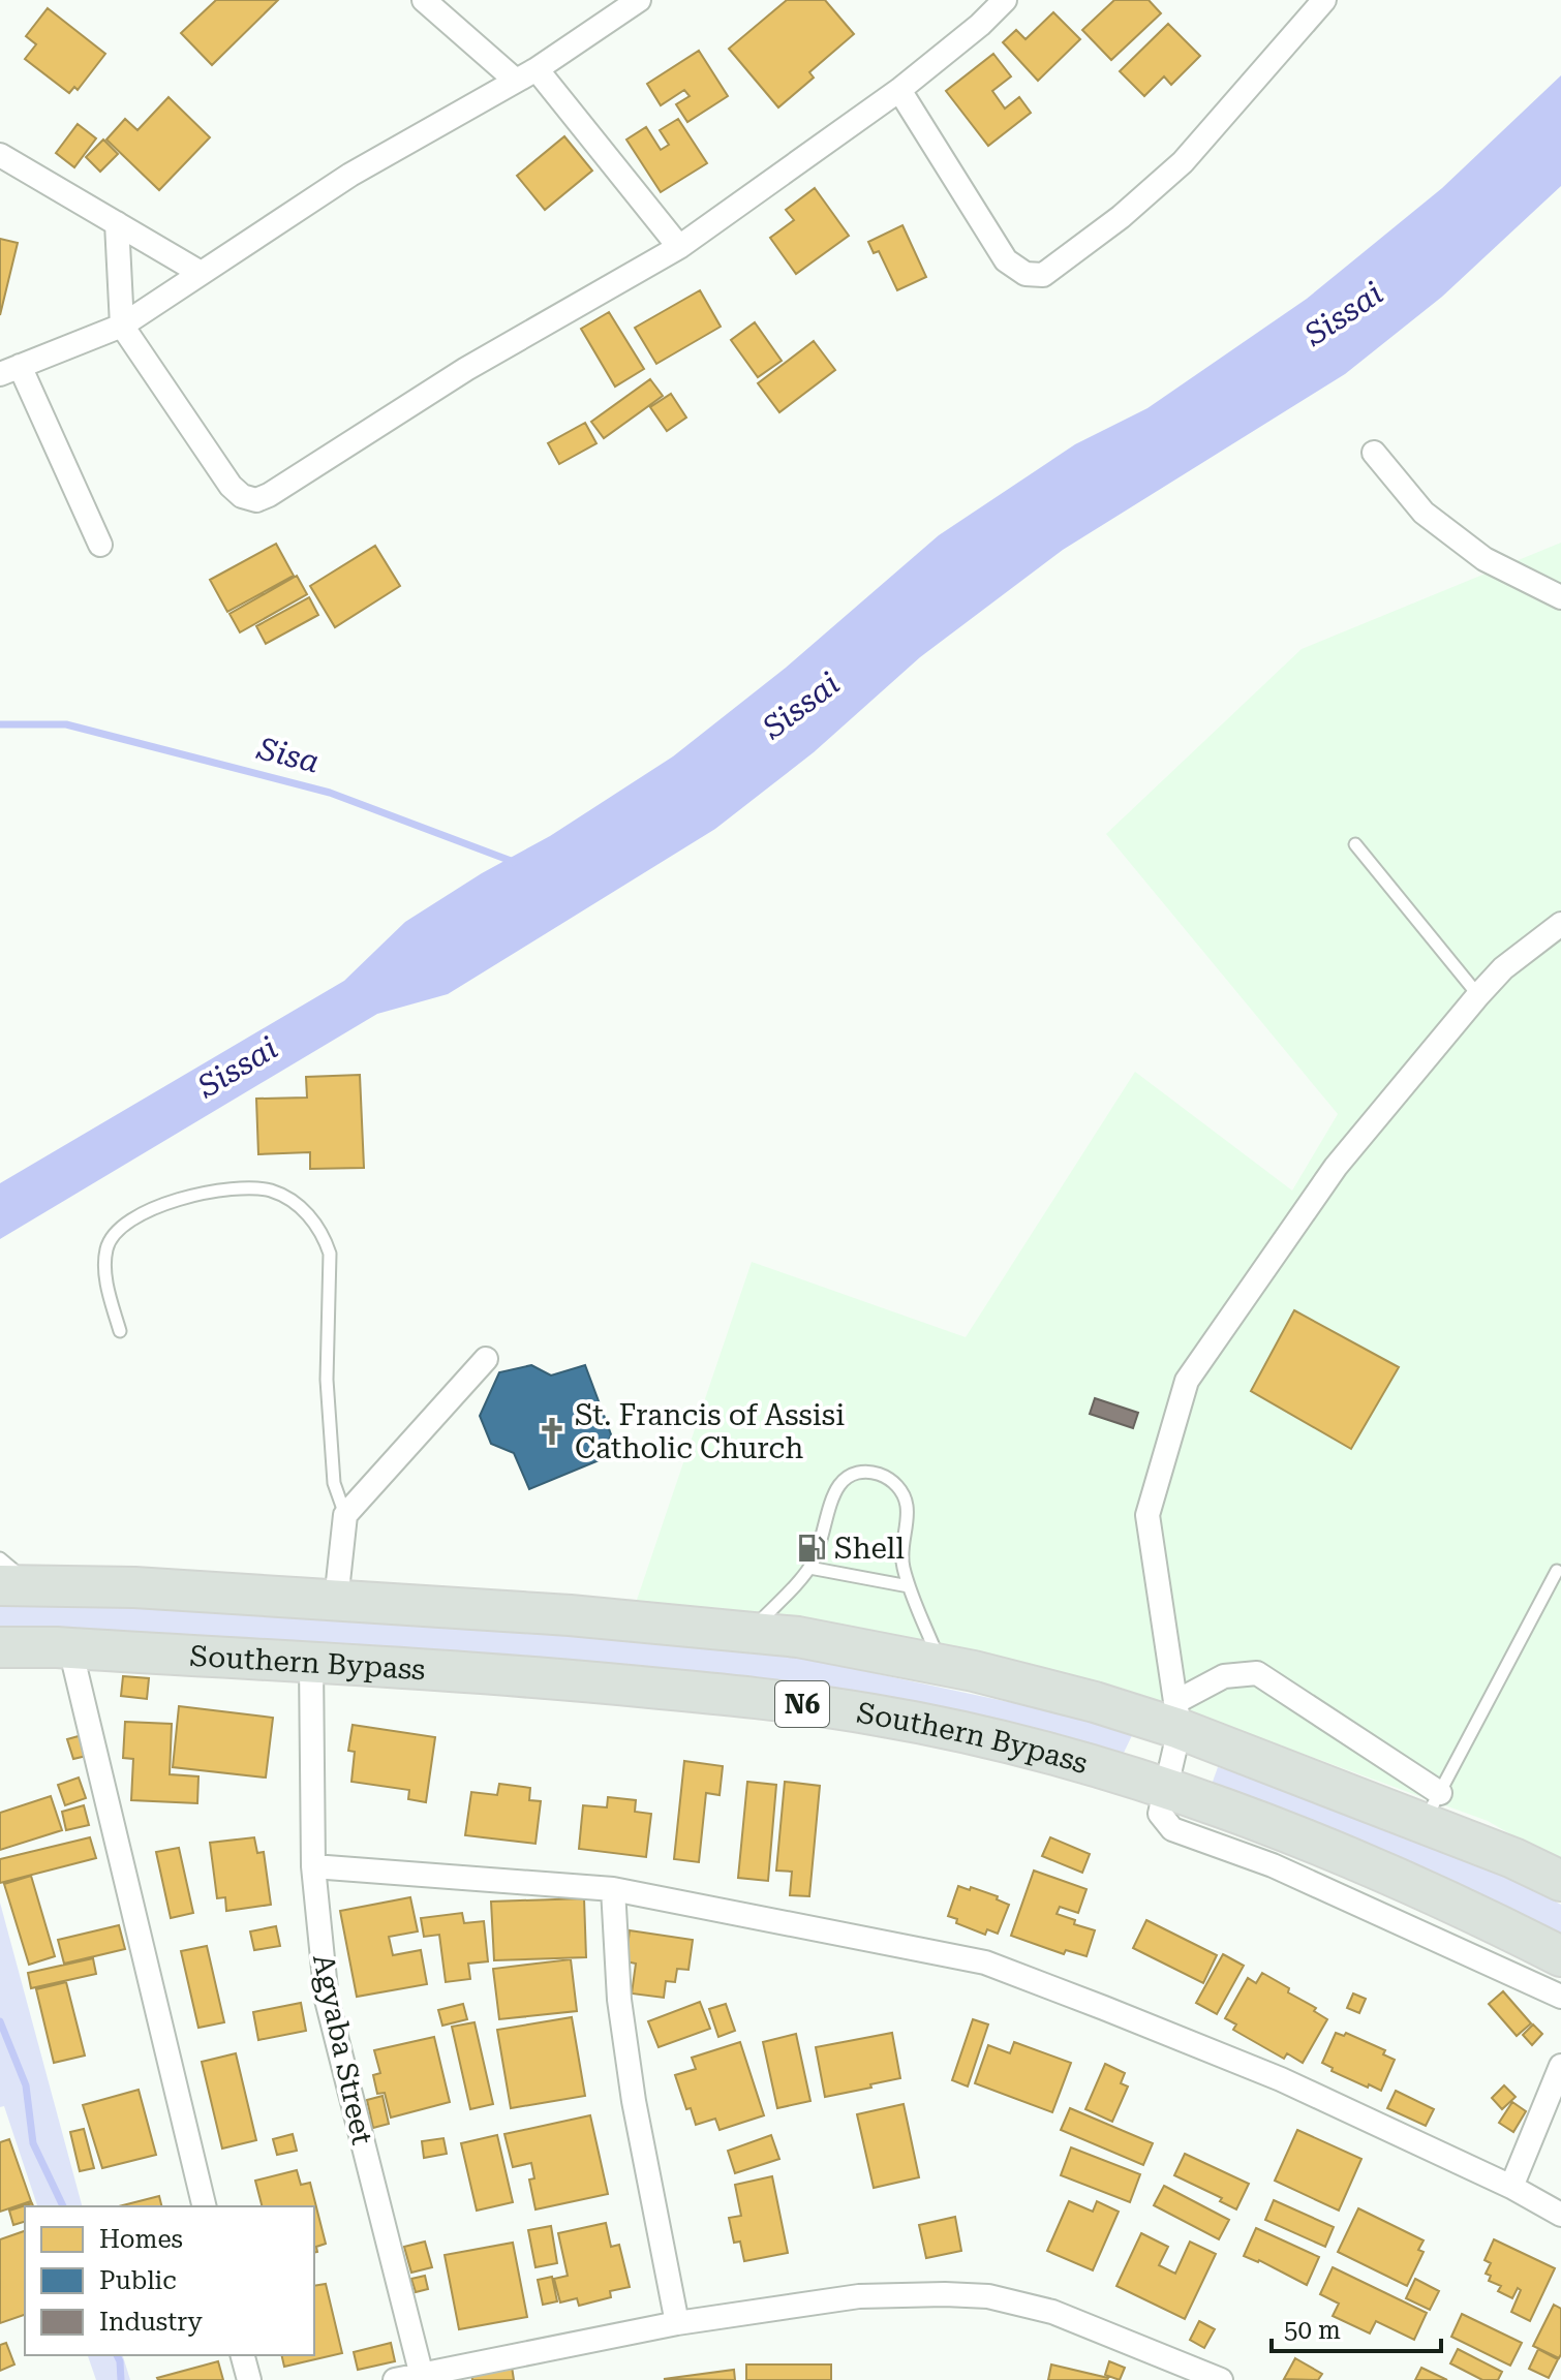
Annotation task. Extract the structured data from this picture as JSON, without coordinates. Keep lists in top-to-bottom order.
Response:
{
  "streets": {
    "highway": ["Southern Bypass", "N6"],
    "street": ["Agyaba Street"]
  },
  "crossings": [
    ["Southern Bypass", "Agyaba Street"]
  ],
  "water": ["Sissai", "Sisa"],
  "places": {
    "church": ["St. Francis of Assisi Catholic Church"],
    "fuel station": ["Shell"]
  },
  "legend": ["Homes", "Public", "Industry"],
  "scale_bar": "50 m"
}
